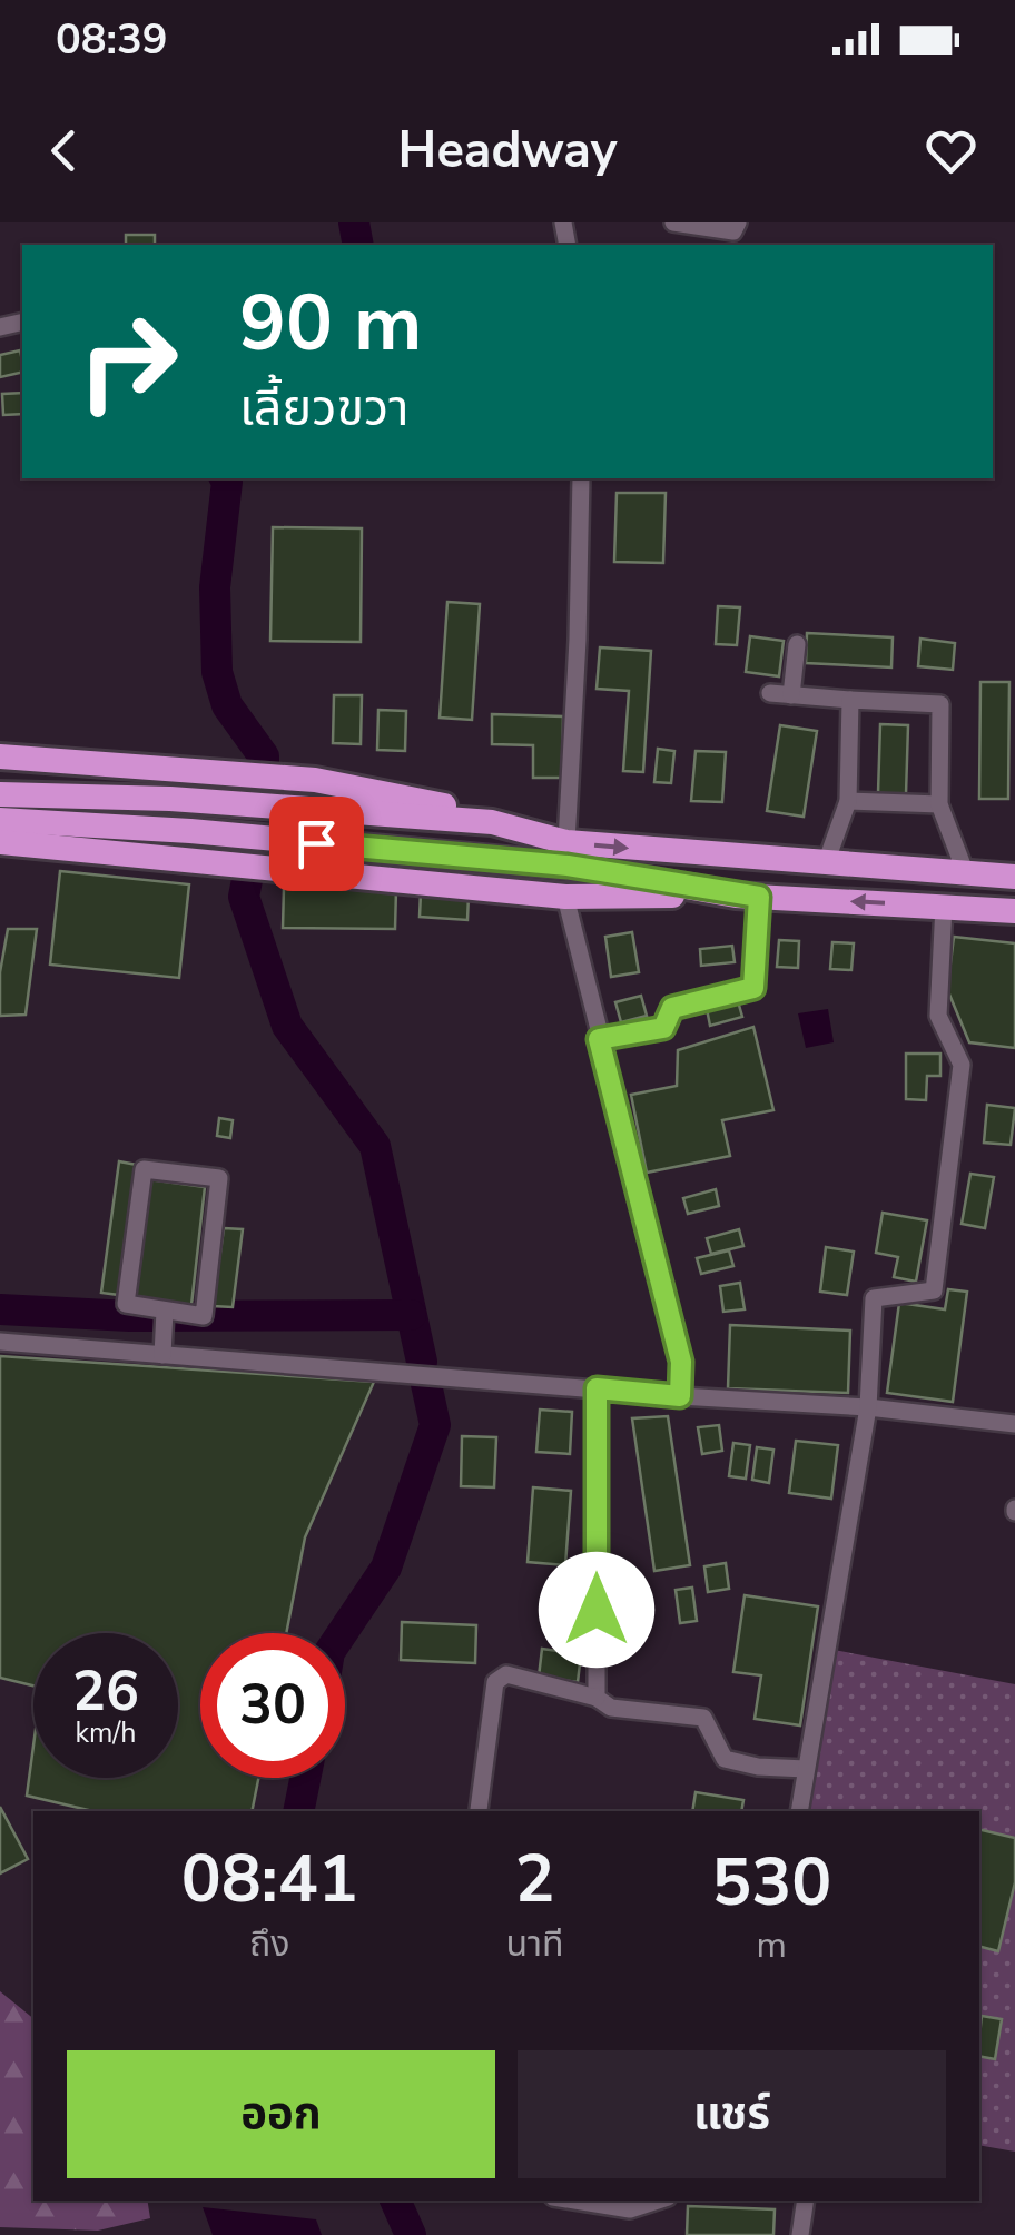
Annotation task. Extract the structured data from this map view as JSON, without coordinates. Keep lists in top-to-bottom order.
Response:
{
  "page": {
    "status": "08:39",
    "header": "Headway",
    "turn": ["90 m", "เลี้ยวขวา"],
    "speed": "26 km/h",
    "limit": "30",
    "eta": [
      "08:41",
      "ถึง",
      "2",
      "นาที",
      "530",
      "m"
    ],
    "buttons": ["ออก", "แชร์"]
  }
}
